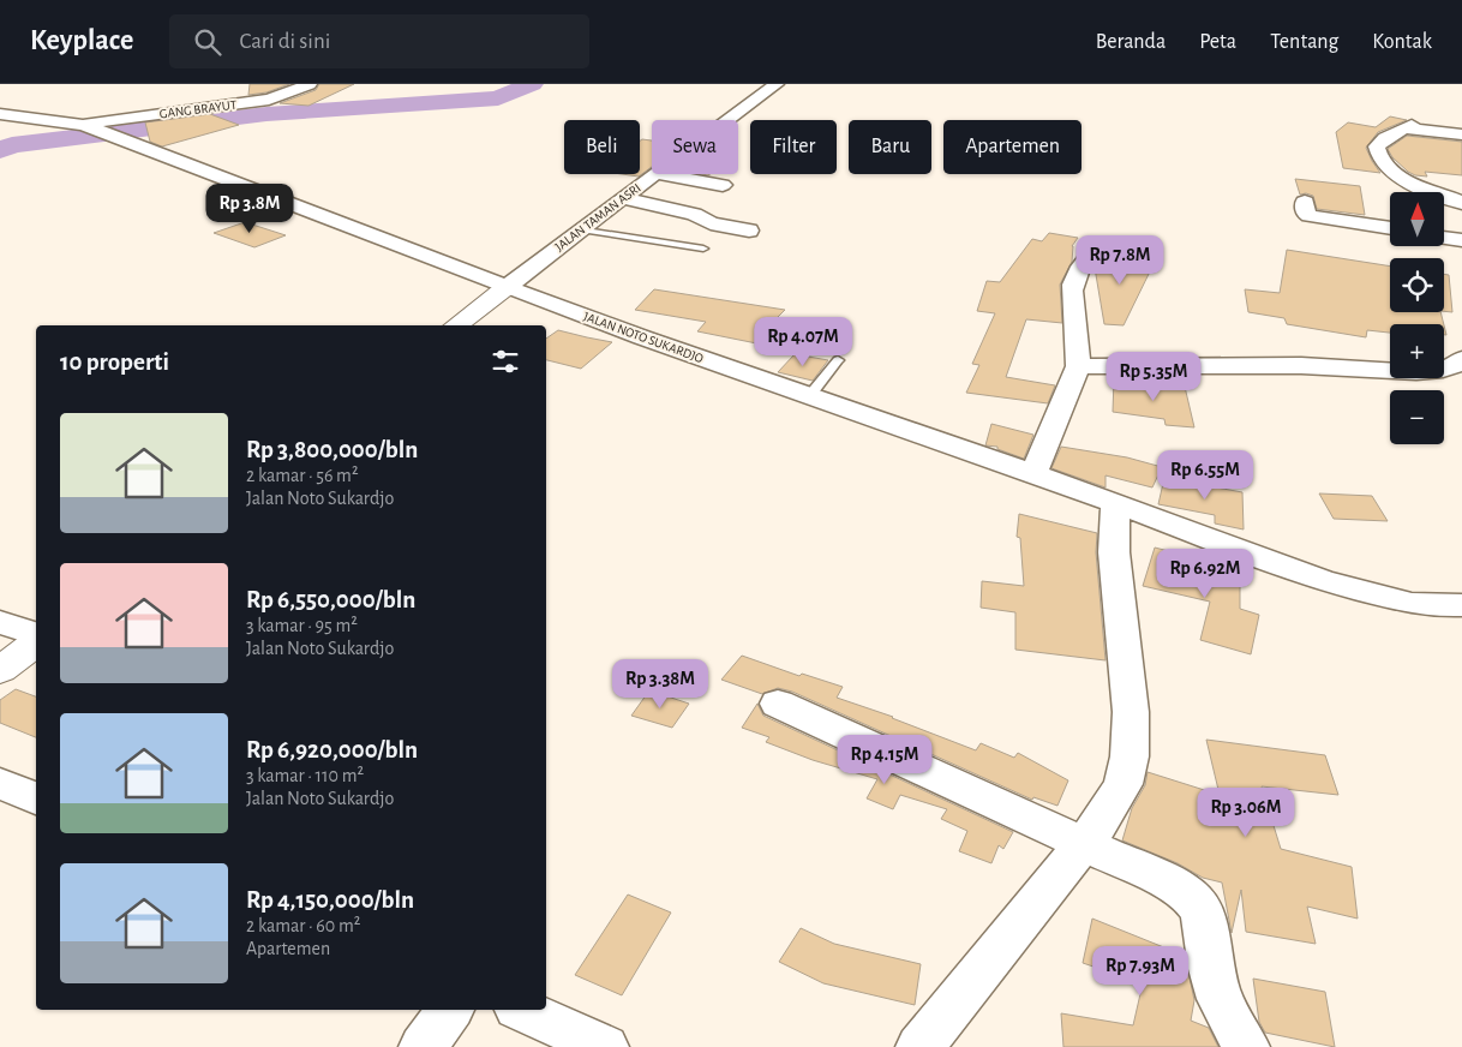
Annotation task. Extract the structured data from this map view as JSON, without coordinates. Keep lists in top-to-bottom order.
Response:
{
  "streets": {
    "street": ["GANG BRAYUT", "JALAN TAMAN ASRI", "JALAN NOTO SUKARDJO"]
  },
  "crossings": [
    ["GANG BRAYUT", "JALAN NOTO SUKARDJO"],
    ["JALAN TAMAN ASRI", "JALAN NOTO SUKARDJO"]
  ],
  "north": "top",
  "page": {
    "header": "Keyplace",
    "search": "Cari di sini",
    "nav": [
      "Beranda",
      "Peta",
      "Tentang",
      "Kontak"
    ],
    "chip": [
      "Beli",
      "Sewa",
      "Filter",
      "Baru",
      "Apartemen"
    ],
    "price": [
      "Rp 3.8M",
      "Rp 7.8M",
      "Rp 4.07M",
      "Rp 5.35M",
      "Rp 6.55M",
      "Rp 6.92M",
      "Rp 3.38M",
      "Rp 4.15M",
      "Rp 3.06M",
      "Rp 7.93M"
    ],
    "map_buttons": ["+", "−"],
    "heading": "10 properti",
    "list": [
      {
        "name": "Rp 3,800,000/bln",
        "note": "2 kamar · 56 m² · Jalan Noto Sukardjo"
      },
      {
        "name": "Rp 6,550,000/bln",
        "note": "3 kamar · 95 m² · Jalan Noto Sukardjo"
      },
      {
        "name": "Rp 6,920,000/bln",
        "note": "3 kamar · 110 m² · Jalan Noto Sukardjo"
      },
      {
        "name": "Rp 4,150,000/bln",
        "note": "2 kamar · 60 m² · Apartemen"
      }
    ]
  }
}
